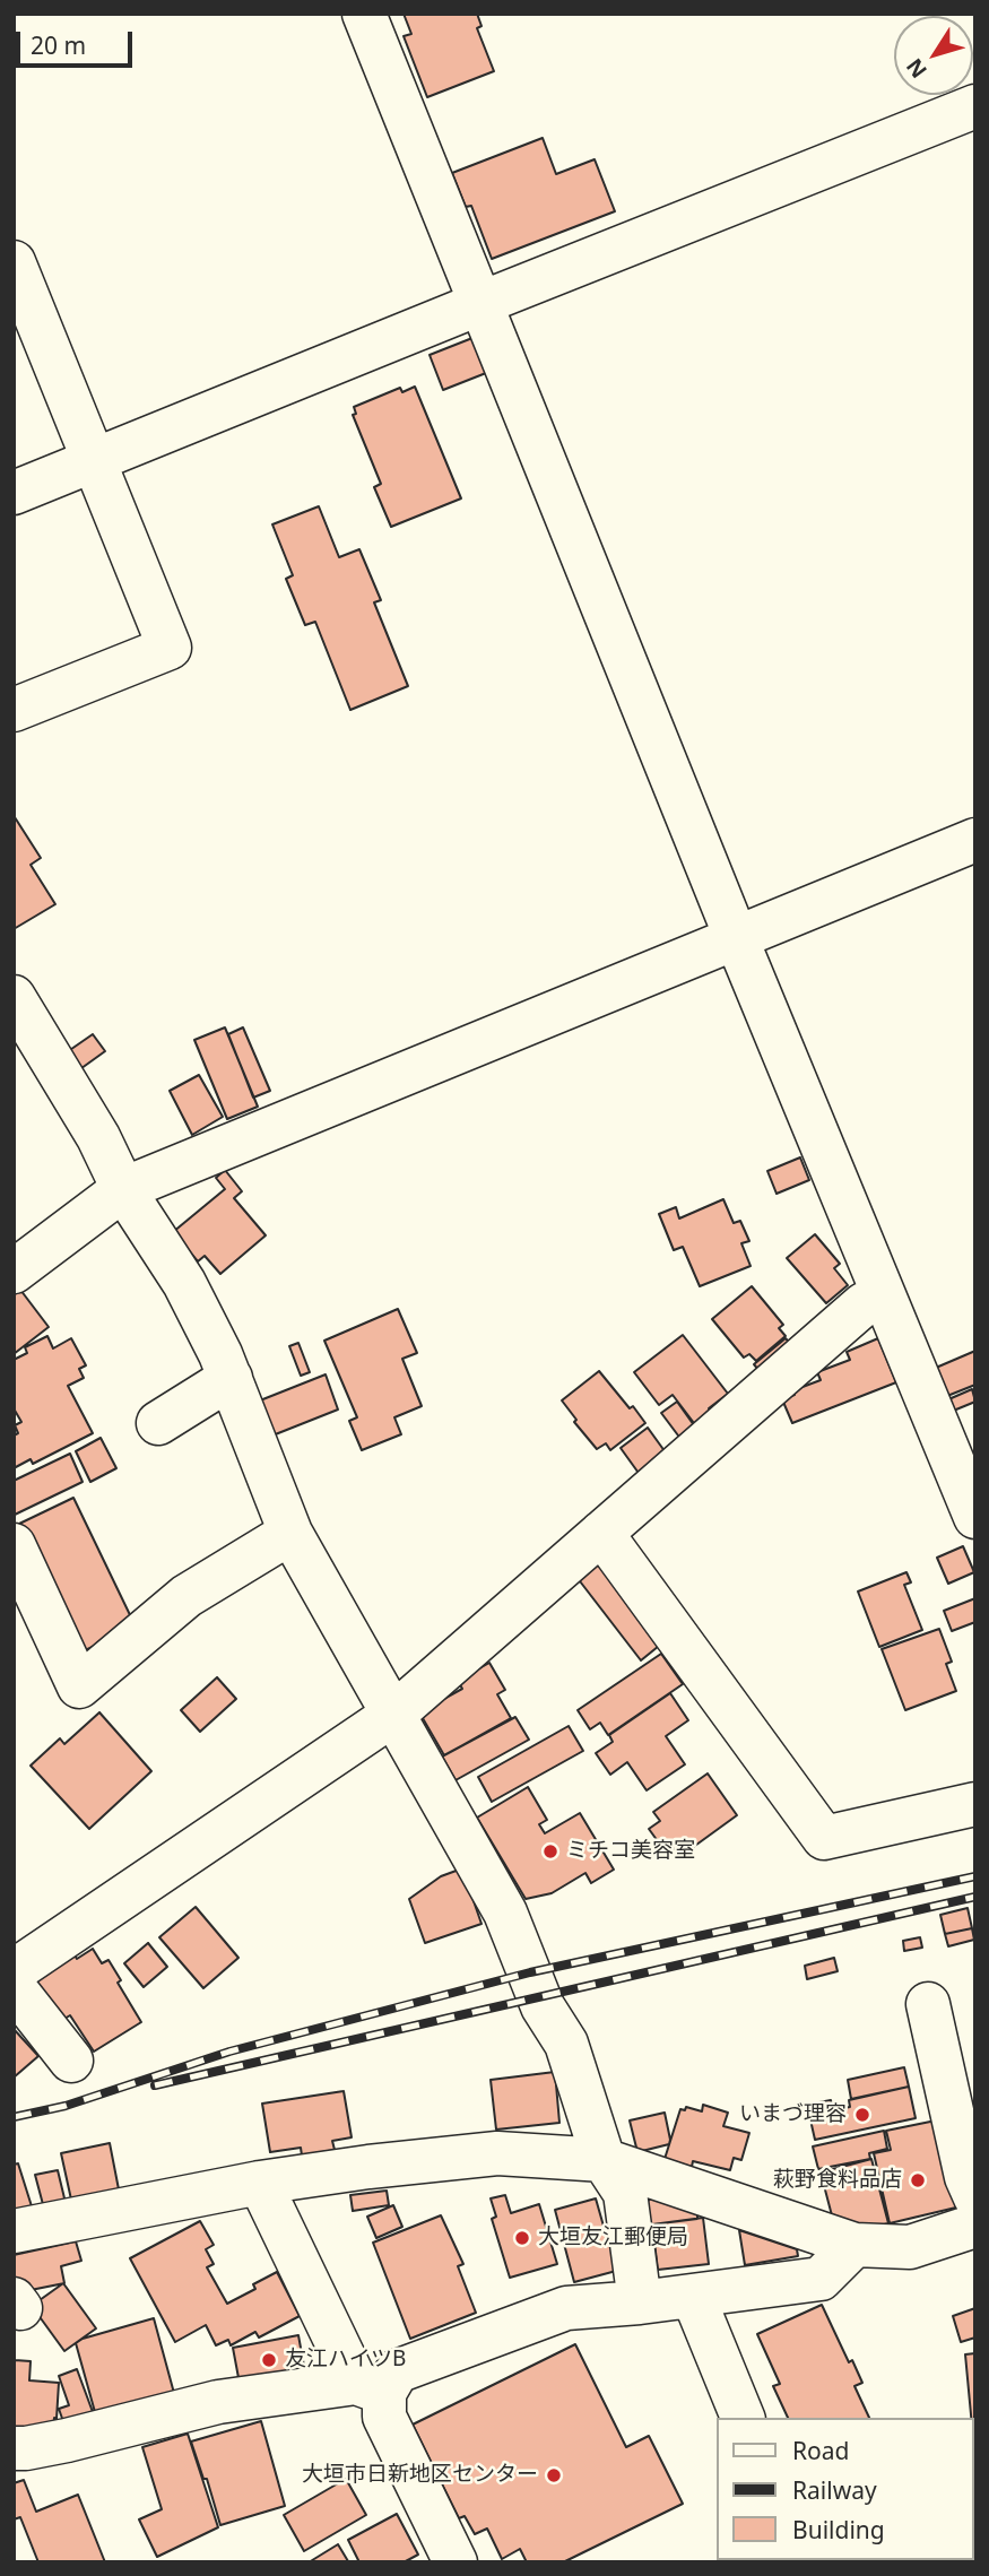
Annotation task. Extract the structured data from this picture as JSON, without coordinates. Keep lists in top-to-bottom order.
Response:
{
  "places": [
    "ミチコ美容室",
    "いまづ理容",
    "萩野食料品店",
    "大垣友江郵便局",
    "友江ハイツB",
    "大垣市日新地区センター"
  ],
  "legend": ["Road", "Railway", "Building"],
  "scale_bar": "20 m",
  "north": "bottom left"
}
